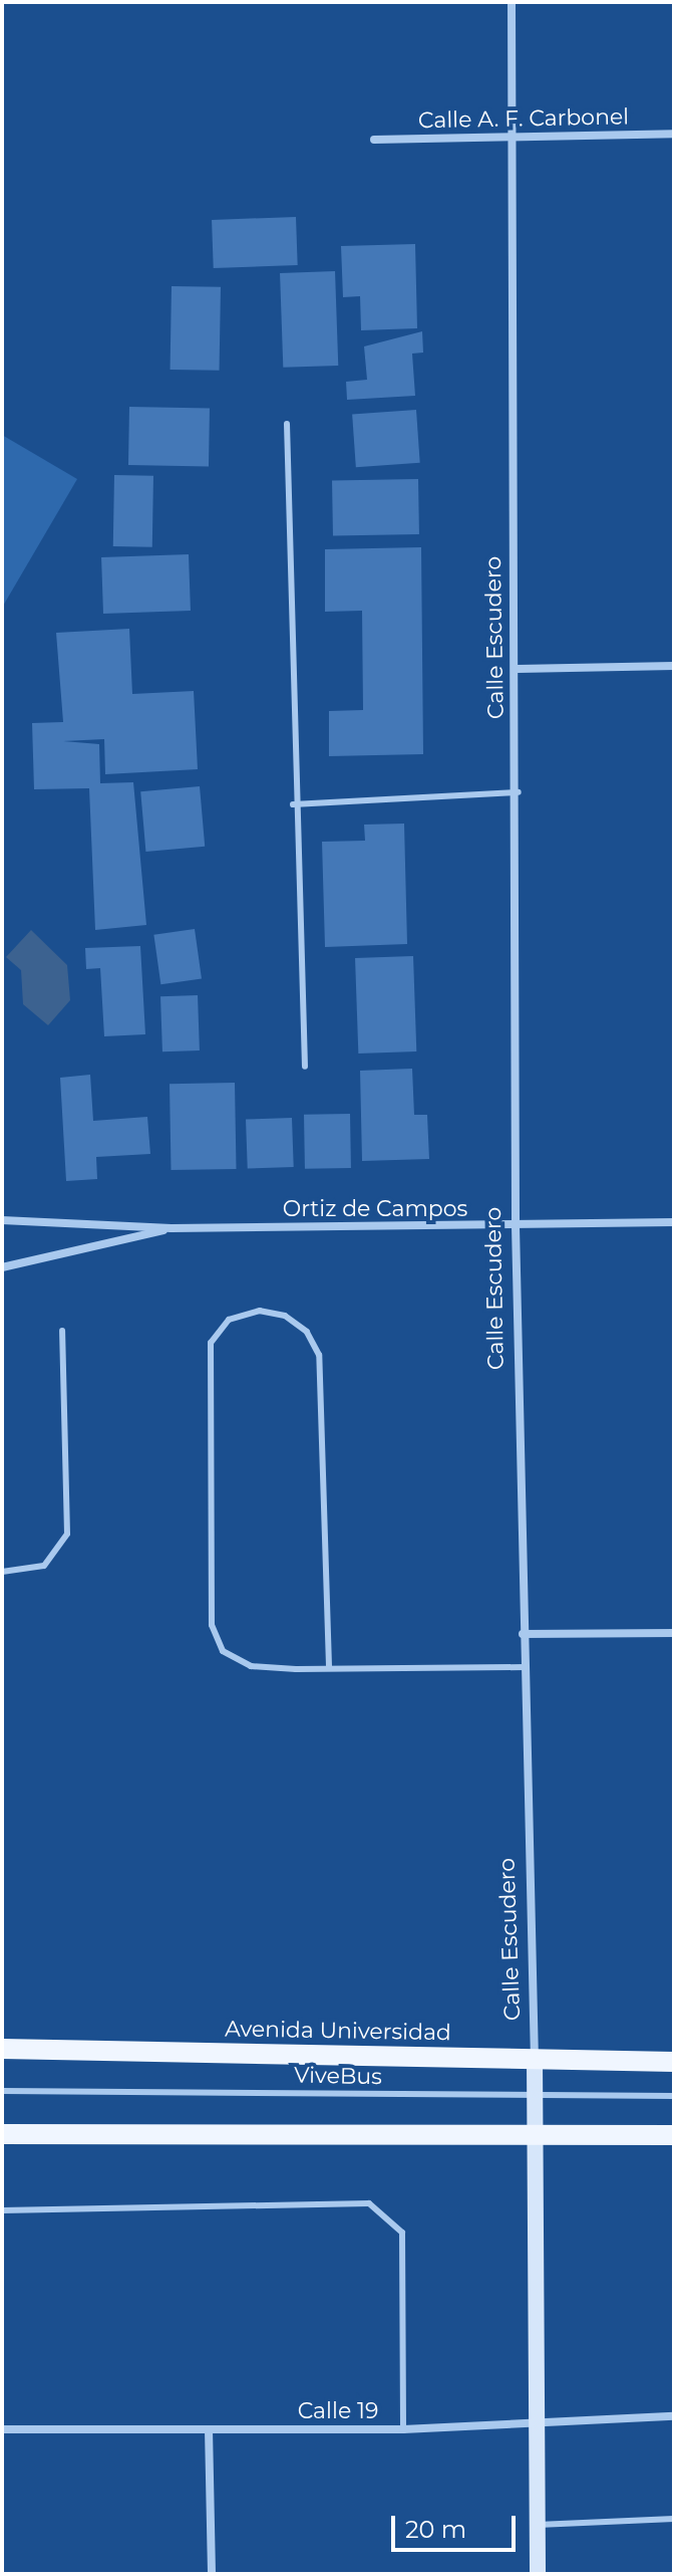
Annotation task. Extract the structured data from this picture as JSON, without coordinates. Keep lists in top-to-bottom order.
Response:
{
  "streets": {
    "main road": ["Avenida Universidad"],
    "street": [
      "Calle A. F. Carbonel",
      "Calle Escudero",
      "Ortiz de Campos",
      "Calle 19"
    ],
    "lane": ["ViveBus"]
  },
  "crossings": [
    ["Calle A. F. Carbonel", "Calle Escudero"],
    ["Calle Escudero", "Ortiz de Campos"],
    ["Calle Escudero", "Avenida Universidad"],
    ["Calle Escudero", "ViveBus"],
    ["Calle Escudero", "Calle 19"]
  ],
  "scale_bar": "20 m"
}
